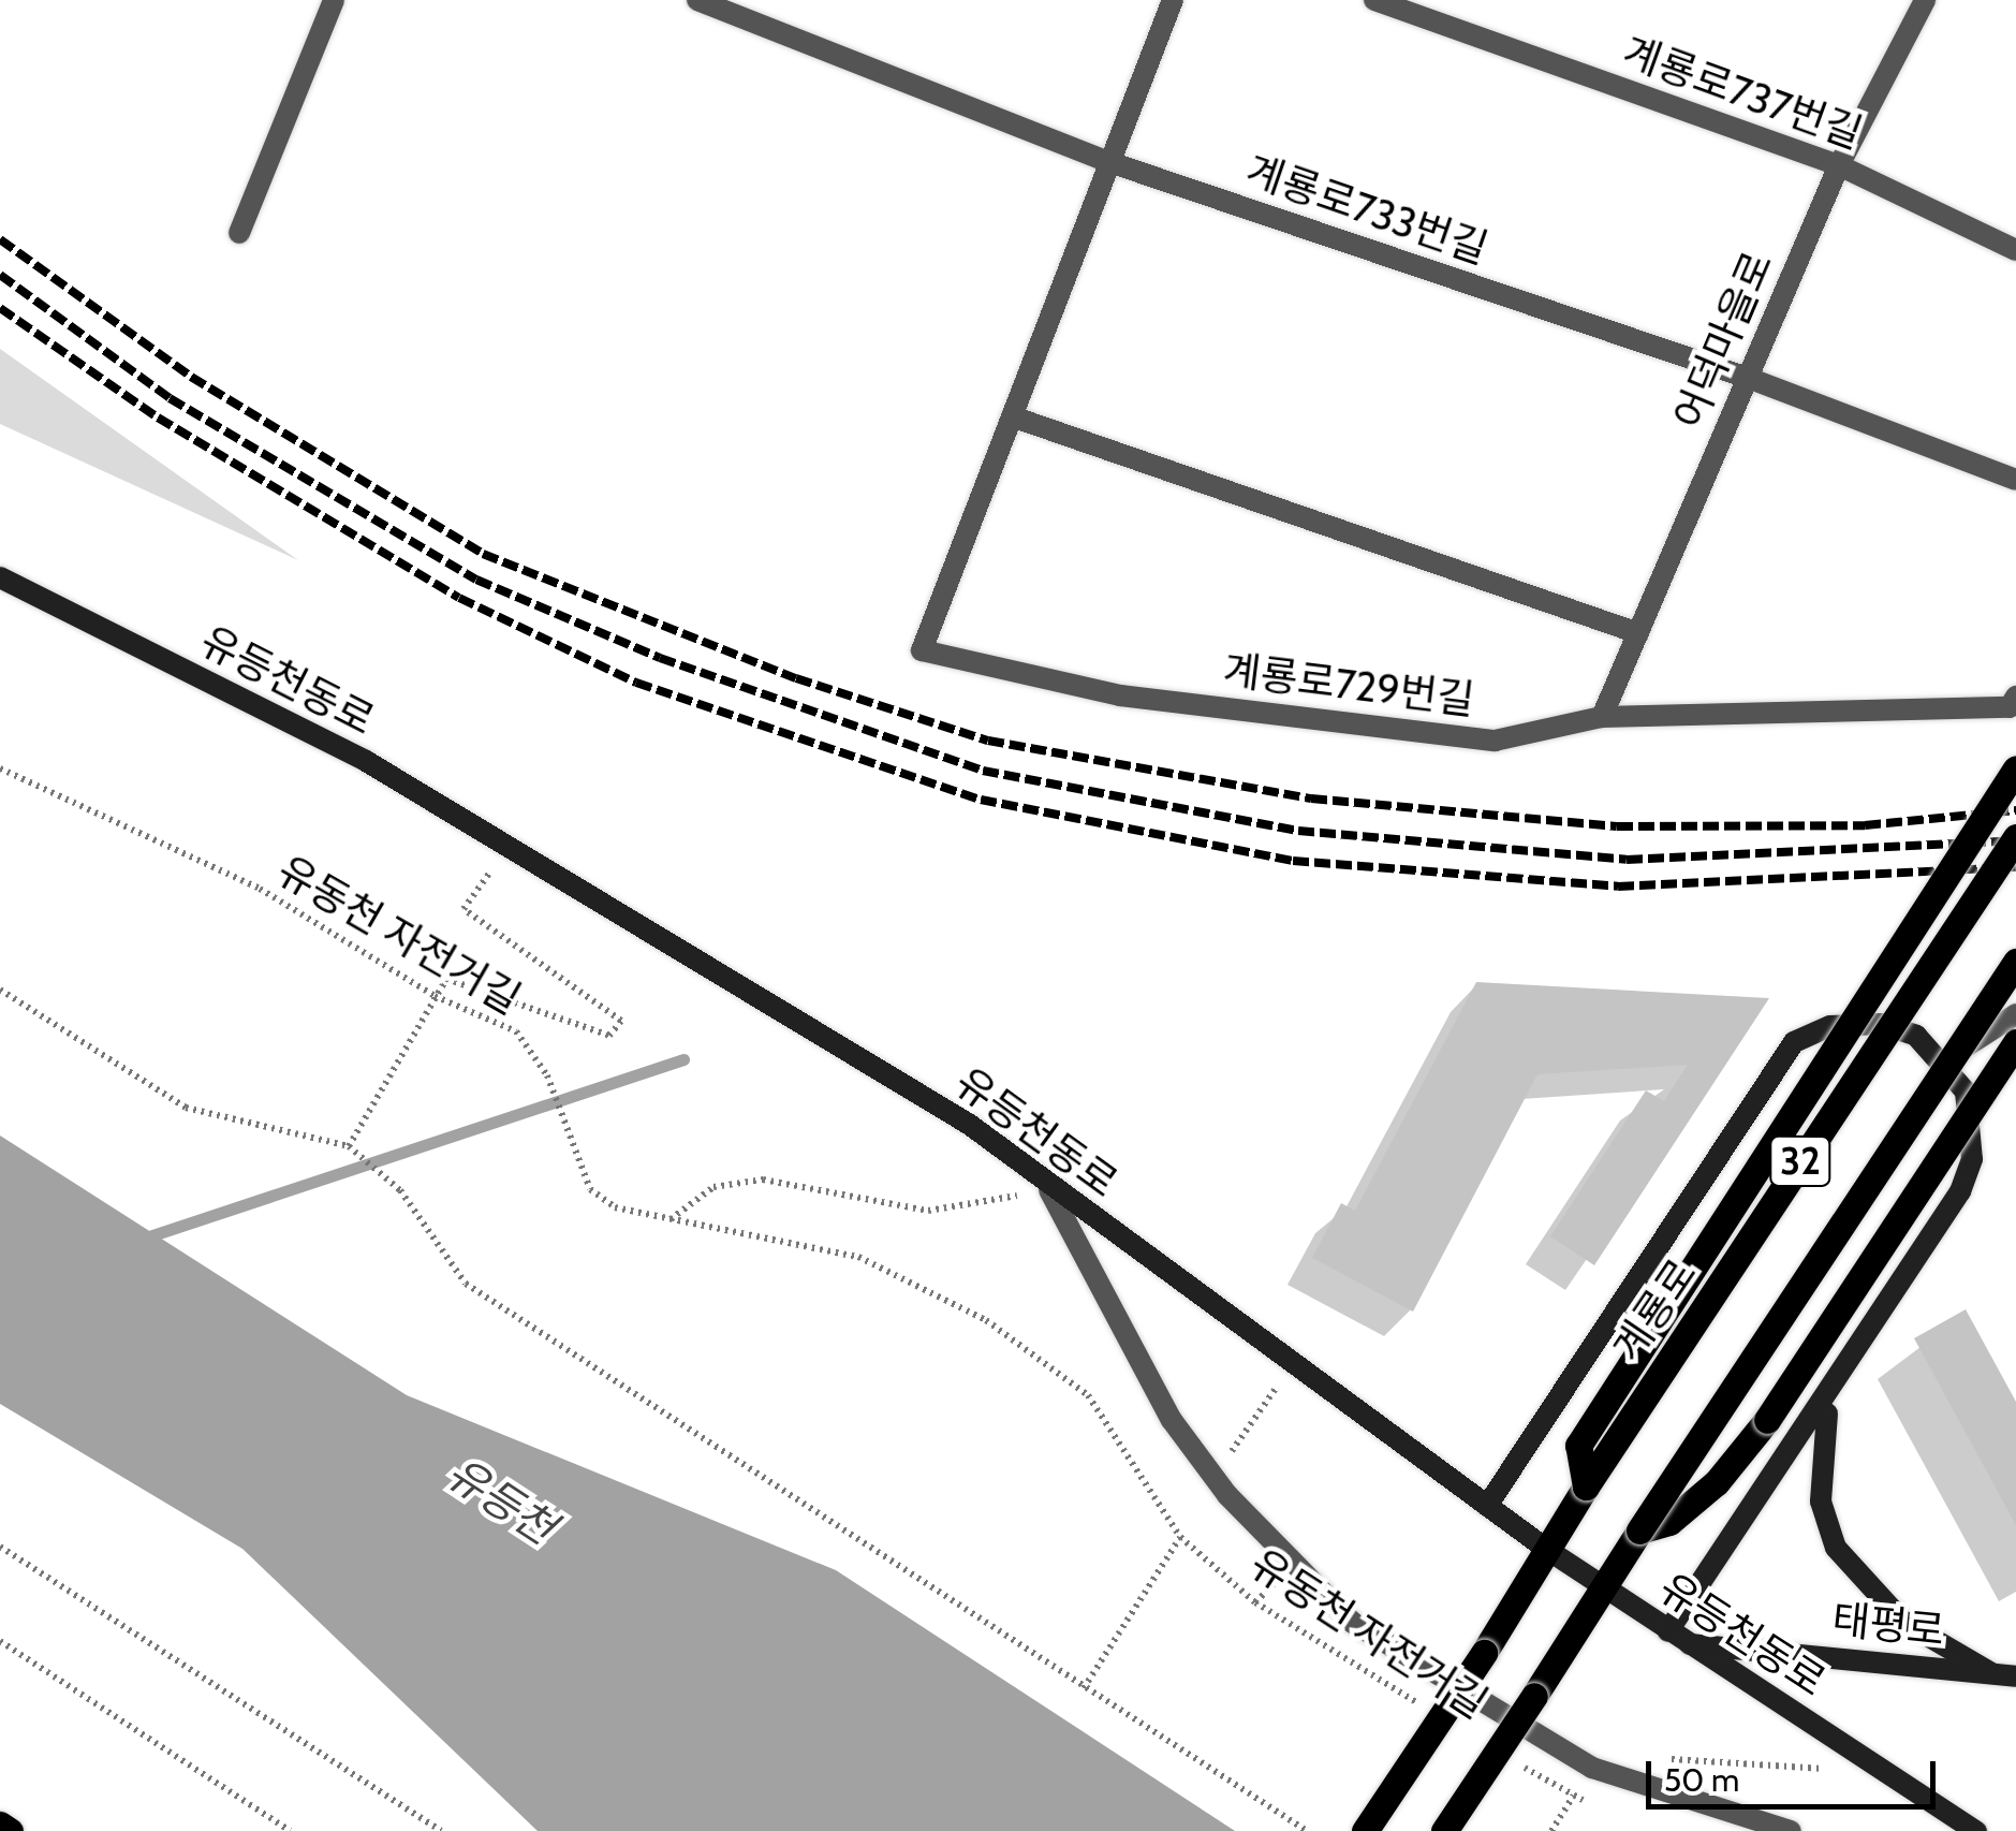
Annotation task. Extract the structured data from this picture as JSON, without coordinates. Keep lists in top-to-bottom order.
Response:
{
  "streets": {
    "main road": [
      "유등천동로",
      "32",
      "계룡로",
      "태평로"
    ],
    "street": [
      "계룡로737번길",
      "계룡로733번길",
      "어덕마을로",
      "계룡로729번길"
    ],
    "path": ["유동천 자전거길"]
  },
  "crossings": [
    ["계룡로737번길", "어덕마을로"],
    ["계룡로733번길", "어덕마을로"],
    ["계룡로733번길", "계룡로729번길"],
    ["어덕마을로", "계룡로729번길"],
    ["유등천동로", "32"],
    ["유등천동로", "계룡로"],
    ["유등천동로", "태평로"]
  ],
  "water": ["유등천"],
  "scale_bar": "50 m"
}
